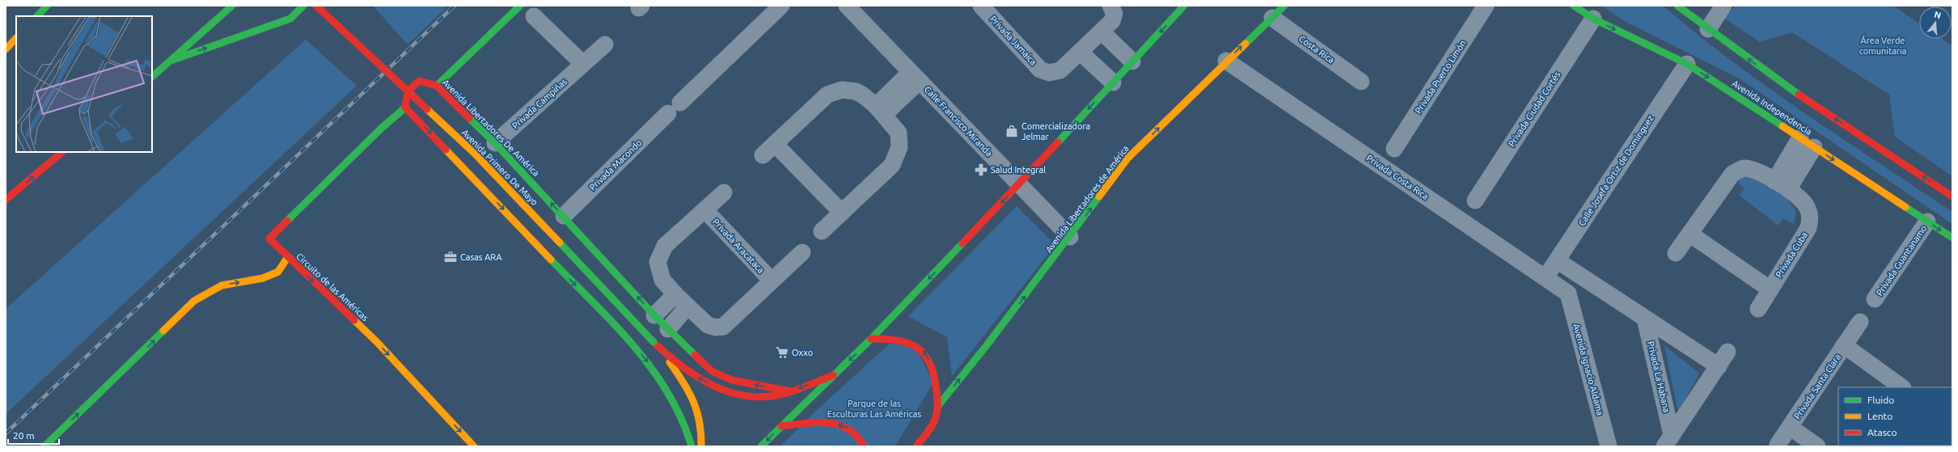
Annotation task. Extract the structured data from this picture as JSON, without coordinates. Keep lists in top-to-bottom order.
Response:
{
  "streets": {
    "main road": [
      "Avenida Independencia",
      "Avenida Libertadores De América",
      "Avenida Primero De Mayo",
      "Avenida Libertadores de América",
      "Circuito de las Américas"
    ],
    "street": [
      "Privada Jamaica",
      "Costa Rica",
      "Privada Puerto Limón",
      "Privada Campiñas",
      "Privada Ciudad Cortés",
      "Calle Francisco Miranda",
      "Privada Macondo",
      "Calle Josefa Ortiz de Domínguez",
      "Privada Costa Rica",
      "Privada Aracataca",
      "Privada Cuba",
      "Privada Guantanamo",
      "Avenida Ignacio Aldama",
      "Privada La Habana",
      "Privada Santa Clara"
    ]
  },
  "crossings": [
    ["Costa Rica", "Avenida Libertadores de América"],
    ["Privada Campiñas", "Avenida Libertadores De América"],
    ["Avenida Independencia", "Privada Ciudad Cortés"],
    ["Avenida Independencia", "Calle Josefa Ortiz de Domínguez"],
    ["Avenida Independencia", "Privada Guantanamo"],
    ["Calle Francisco Miranda", "Avenida Libertadores de América"],
    ["Avenida Libertadores De América", "Privada Macondo"],
    ["Avenida Libertadores De América", "Avenida Primero De Mayo"],
    ["Calle Josefa Ortiz de Domínguez", "Privada Costa Rica"],
    ["Calle Josefa Ortiz de Domínguez", "Privada La Habana"],
    ["Privada Costa Rica", "Avenida Libertadores de América"],
    ["Privada Costa Rica", "Avenida Ignacio Aldama"]
  ],
  "one_way": ["Avenida Libertadores de América"],
  "parks": ["Área Verde comunitaria", "Parque de las Esculturas Las Américas"],
  "places": {
    "shop": ["Comercializadora Jelmar"],
    "pharmacy": ["Salud Integral"],
    "office": ["Casas ARA"],
    "supermarket": ["Oxxo"]
  },
  "legend": ["Fluido", "Lento", "Atasco"],
  "scale_bar": "20 m",
  "north": "top"
}
